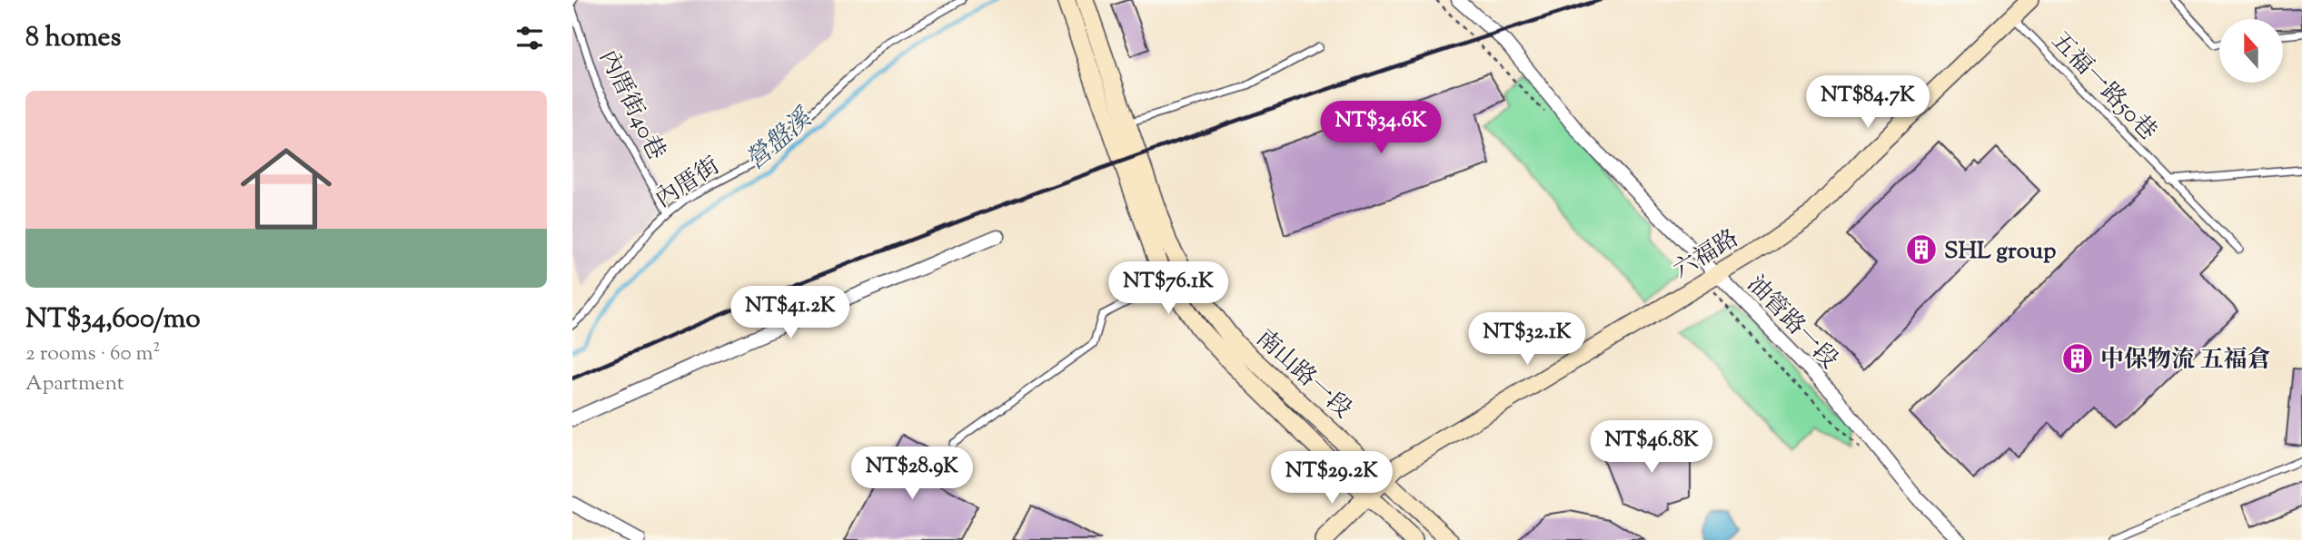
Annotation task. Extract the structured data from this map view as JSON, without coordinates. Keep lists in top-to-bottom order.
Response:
{
  "streets": {
    "street": ["六福路", "油管路一段", "南山路一段"],
    "lane": ["五福一路50巷", "內厝街40巷", "內厝街"]
  },
  "crossings": [
    ["五福一路50巷", "六福路"],
    ["內厝街40巷", "內厝街"],
    ["六福路", "油管路一段"],
    ["六福路", "南山路一段"]
  ],
  "water": ["營盤溪"],
  "places": {
    "building": ["SHL group", "中保物流 五福倉"]
  },
  "north": "top",
  "page": {
    "heading": "8 homes",
    "price": [
      "NT$84.7K",
      "NT$34.6K",
      "NT$76.1K",
      "NT$41.2K",
      "NT$32.1K",
      "NT$46.8K",
      "NT$28.9K",
      "NT$29.2K"
    ],
    "list": [
      {
        "name": "NT$34,600/mo",
        "note": "2 rooms · 60 m² · Apartment"
      }
    ]
  }
}
